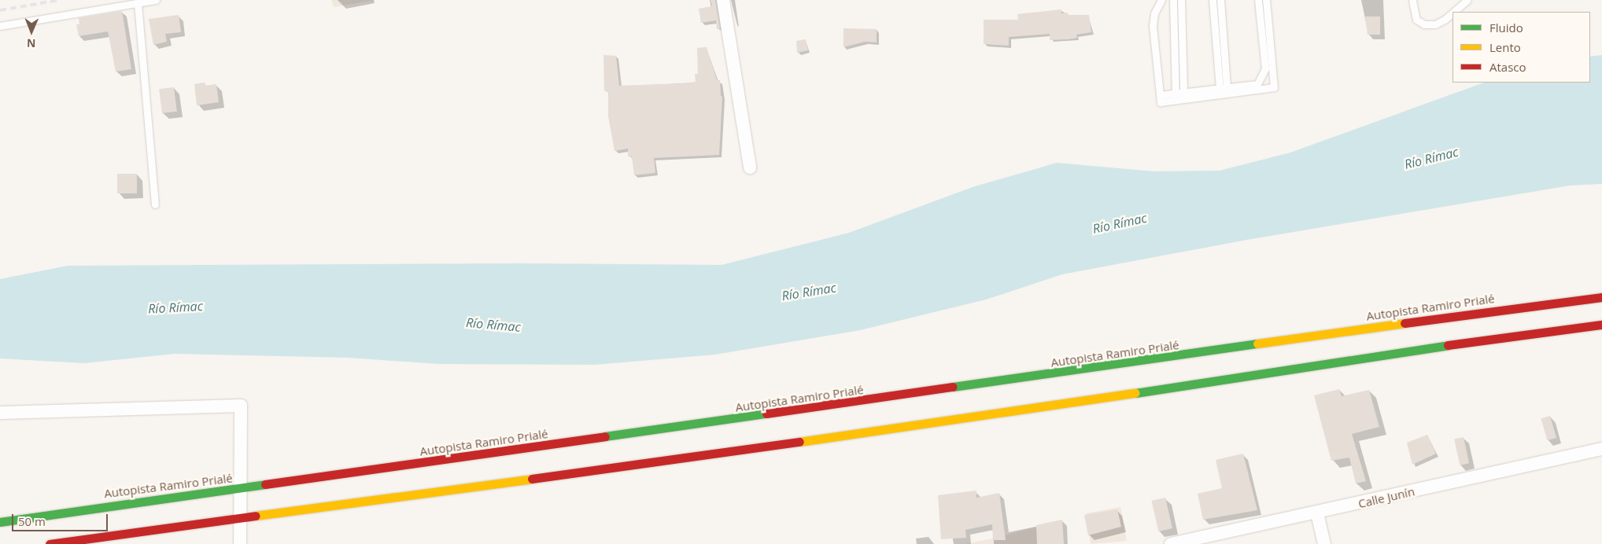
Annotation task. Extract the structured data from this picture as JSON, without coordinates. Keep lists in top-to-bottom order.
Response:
{
  "streets": {
    "highway": ["Autopista Ramiro Prialé"],
    "street": ["Calle Junín"]
  },
  "water": ["Río Rímac"],
  "legend": ["Fluido", "Lento", "Atasco"],
  "scale_bar": "50 m",
  "north": "bottom"
}
